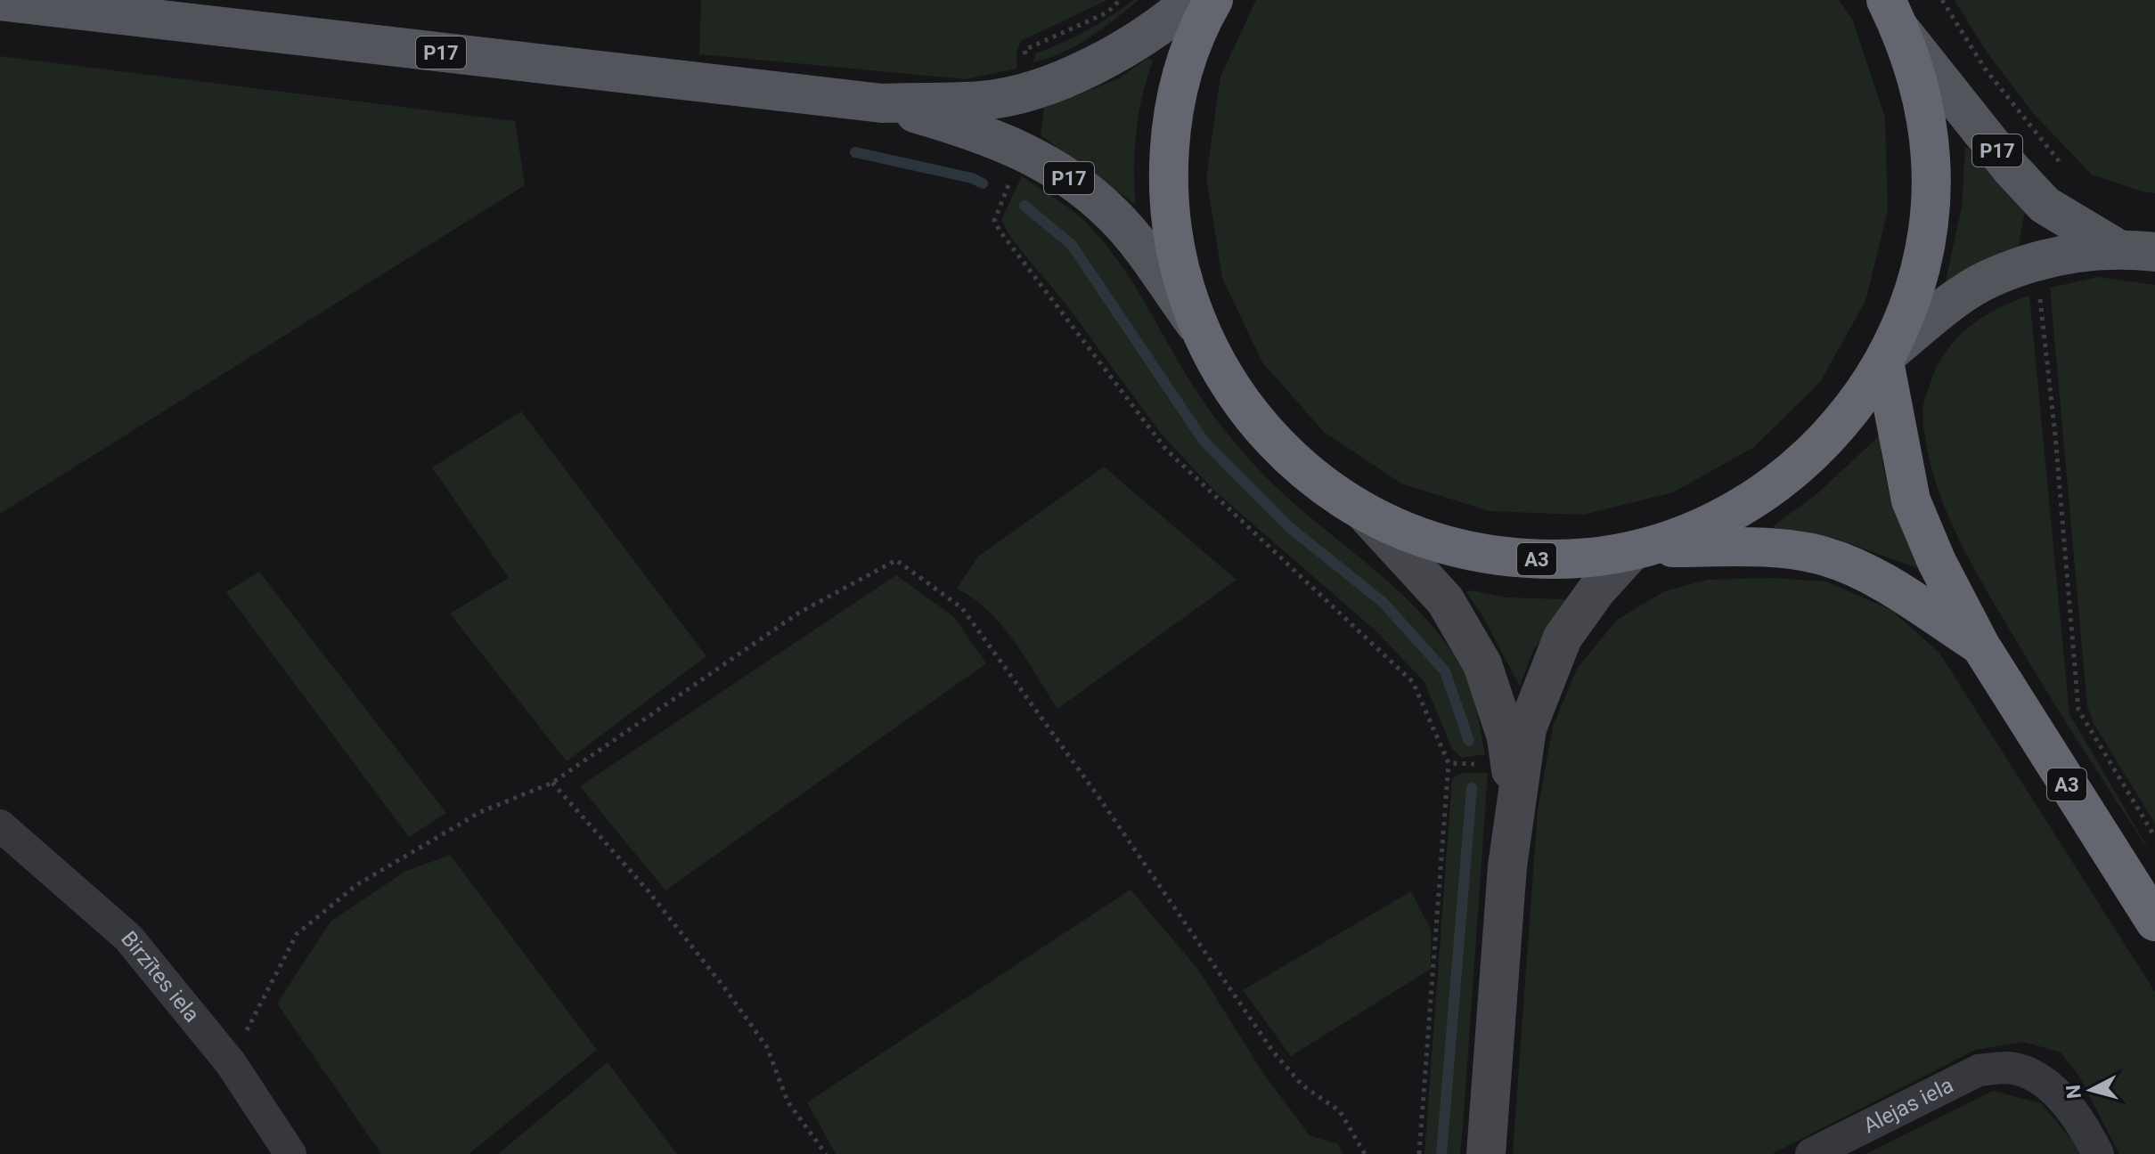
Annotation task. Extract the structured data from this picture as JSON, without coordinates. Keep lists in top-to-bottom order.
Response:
{
  "streets": {
    "highway": ["A3"],
    "main road": ["P17"],
    "street": ["Birzītes iela", "Alejas iela"]
  },
  "crossings": [
    ["P17", "A3"]
  ],
  "north": "left"
}
